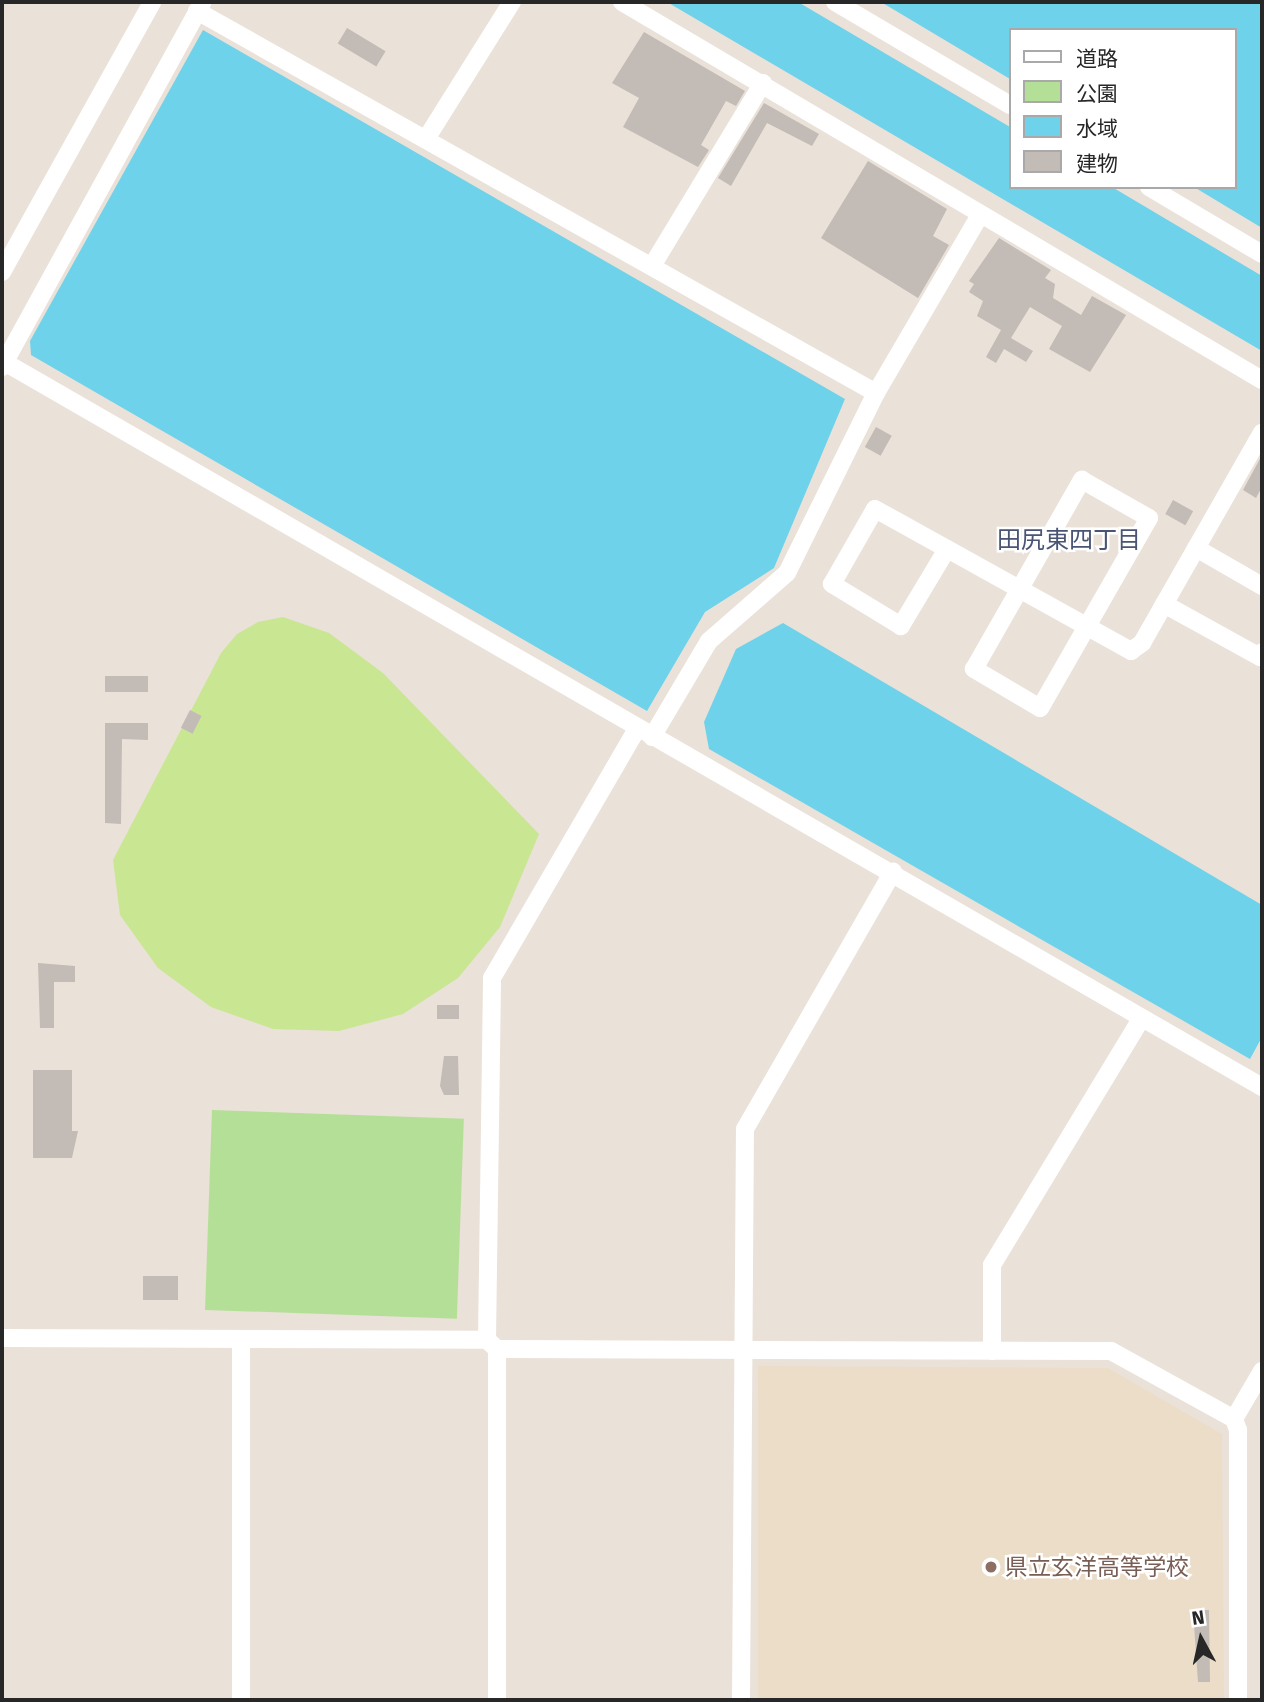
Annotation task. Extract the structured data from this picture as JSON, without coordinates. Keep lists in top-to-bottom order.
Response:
{
  "districts": ["田尻東四丁目"],
  "places": ["県立玄洋高等学校"],
  "legend": [
    "道路",
    "公園",
    "水域",
    "建物"
  ],
  "north": "top"
}
